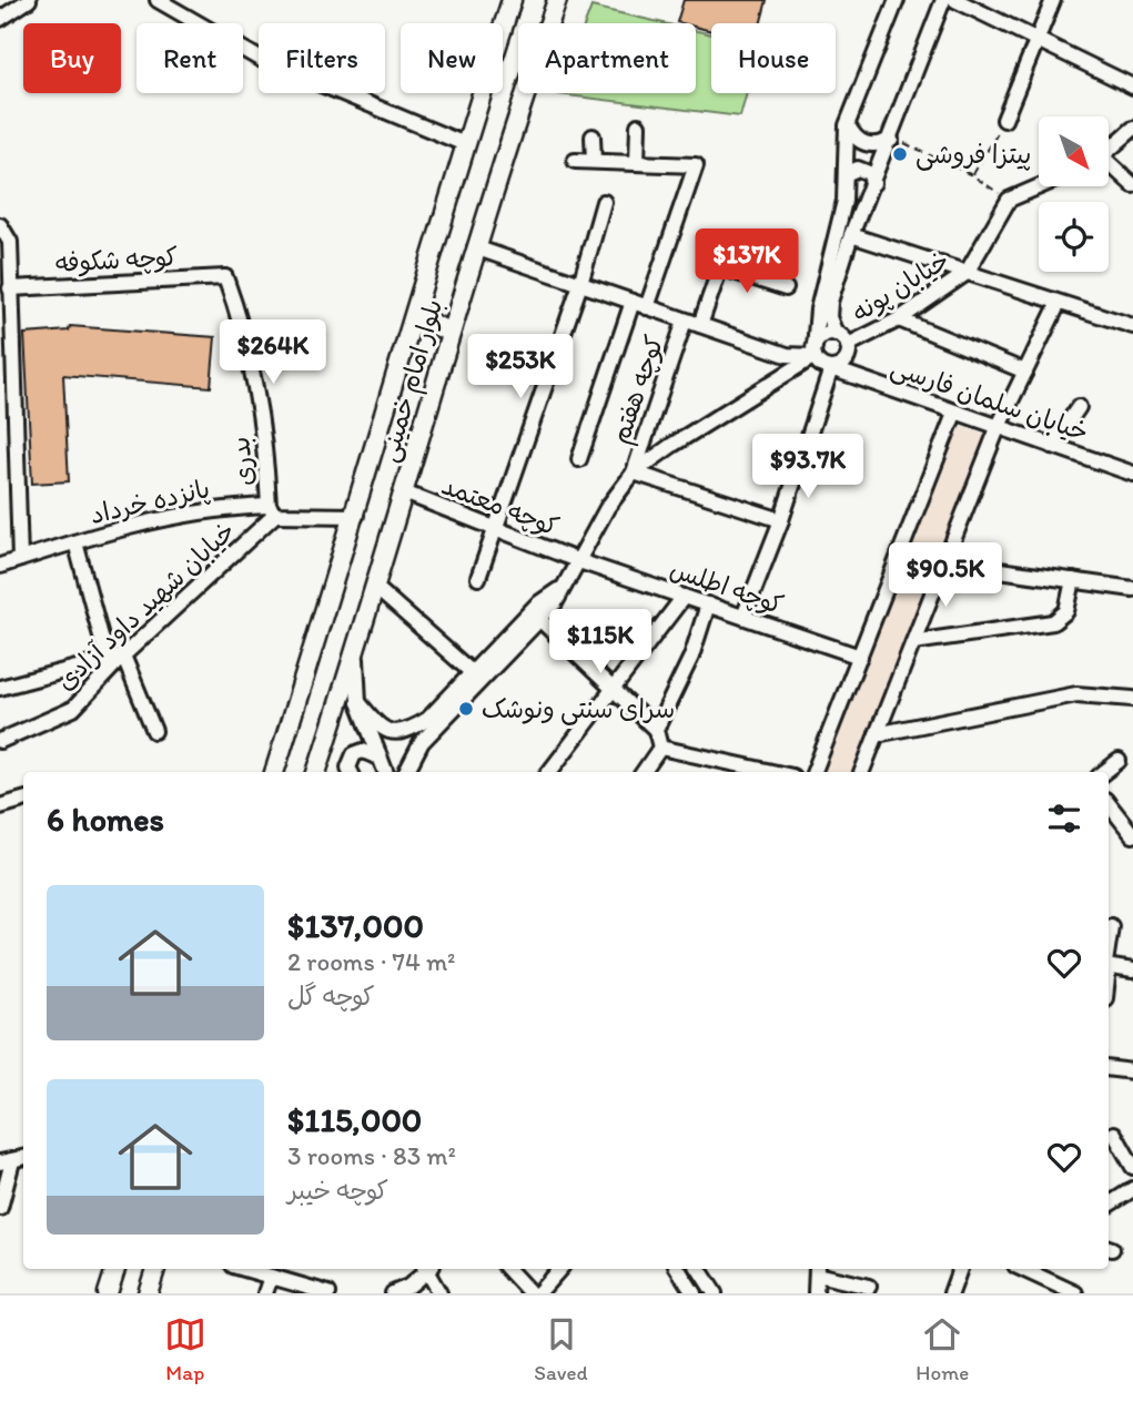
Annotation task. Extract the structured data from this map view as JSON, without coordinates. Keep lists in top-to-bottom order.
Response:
{
  "streets": {
    "main road": ["بلوار امام خمینی"],
    "street": [
      "کوچه شکوفه",
      "خیابان پونه",
      "کوچه هفتم",
      "خیابان سلمان فارسی",
      "بدری",
      "پانزده خرداد",
      "کوچه معتمد",
      "کوچه اطلس",
      "خیابان شهید داود آزادی"
    ]
  },
  "crossings": [
    ["کوچه شکوفه", "بدری"],
    ["خیابان پونه", "خیابان سلمان فارسی"],
    ["بلوار امام خمینی", "پانزده خرداد"],
    ["بلوار امام خمینی", "کوچه معتمد"],
    ["بدری", "پانزده خرداد"],
    ["بدری", "خیابان شهید داود آزادی"],
    ["پانزده خرداد", "خیابان شهید داود آزادی"],
    ["کوچه معتمد", "کوچه اطلس"]
  ],
  "places": ["پیتزا فروشی", "سرای سنتی ونوشک"],
  "north": "bottom right",
  "page": {
    "chip": [
      "Buy",
      "Rent",
      "Filters",
      "New",
      "Apartment",
      "House"
    ],
    "price": [
      "$137K",
      "$264K",
      "$253K",
      "$93.7K",
      "$90.5K",
      "$115K"
    ],
    "heading": "6 homes",
    "list": [
      {
        "name": "$137,000",
        "note": "2 rooms · 74 m² · کوچه گل"
      },
      {
        "name": "$115,000",
        "note": "3 rooms · 83 m² · کوچه خیبر"
      }
    ],
    "tabs": ["Map", "Saved", "Home"]
  }
}
